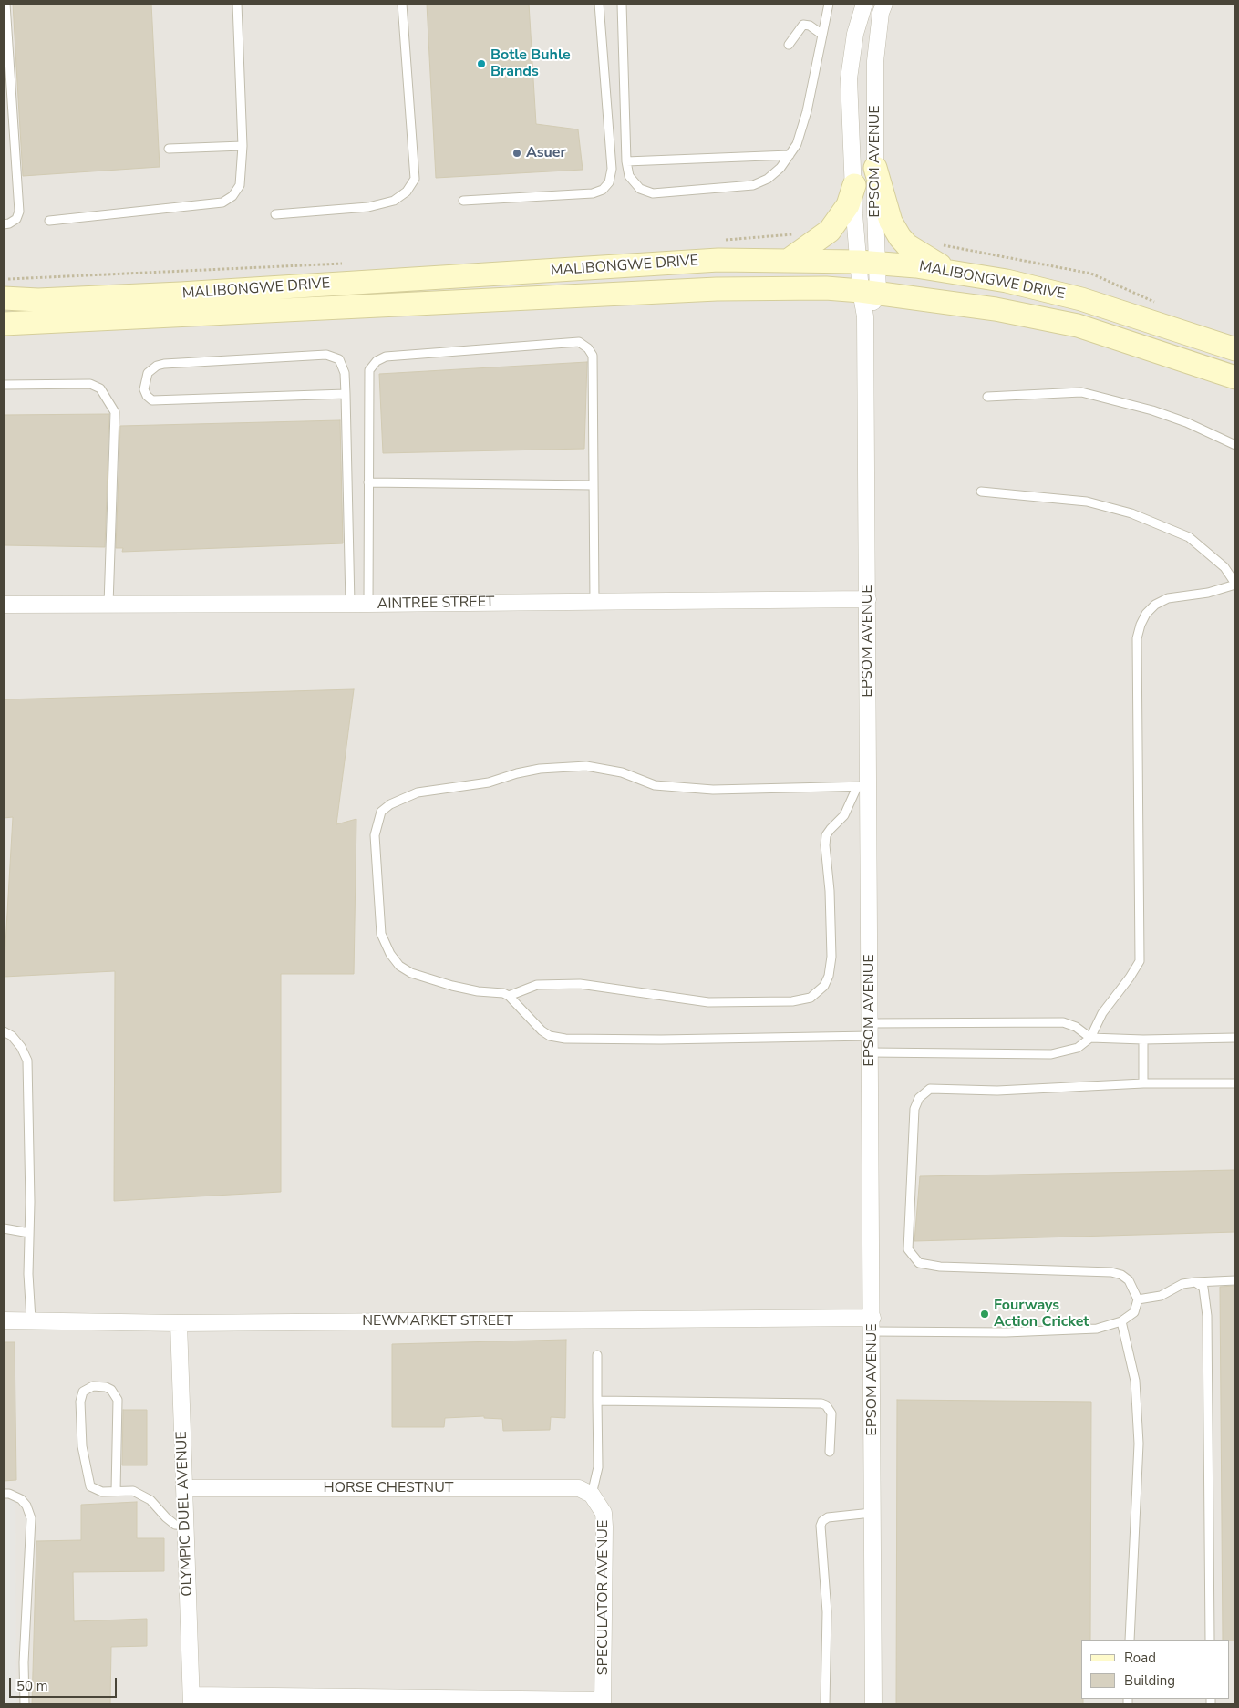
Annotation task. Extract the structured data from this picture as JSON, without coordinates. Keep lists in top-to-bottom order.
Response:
{
  "streets": {
    "main road": ["MALIBONGWE DRIVE"],
    "street": [
      "EPSOM AVENUE",
      "AINTREE STREET",
      "NEWMARKET STREET",
      "HORSE CHESTNUT",
      "OLYMPIC DUEL AVENUE",
      "SPECULATOR AVENUE"
    ]
  },
  "crossings": [
    ["EPSOM AVENUE", "MALIBONGWE DRIVE"],
    ["EPSOM AVENUE", "AINTREE STREET"],
    ["EPSOM AVENUE", "NEWMARKET STREET"],
    ["NEWMARKET STREET", "OLYMPIC DUEL AVENUE"],
    ["HORSE CHESTNUT", "OLYMPIC DUEL AVENUE"],
    ["HORSE CHESTNUT", "SPECULATOR AVENUE"]
  ],
  "places": ["Botle Buhle Brands", "Asuer", "Fourways Action Cricket"],
  "legend": ["Road", "Building"],
  "scale_bar": "50 m"
}
